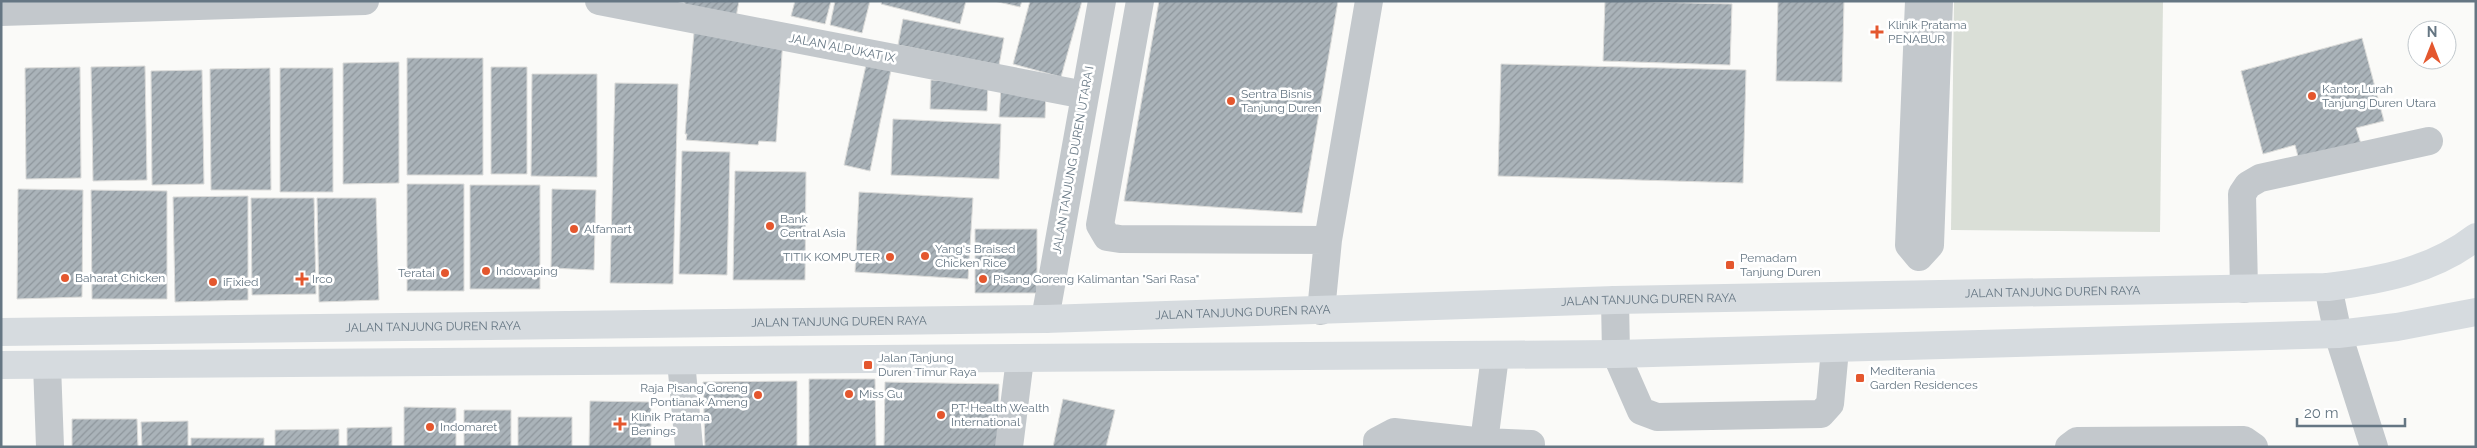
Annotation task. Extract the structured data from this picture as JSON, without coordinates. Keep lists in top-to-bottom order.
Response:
{
  "streets": {
    "main road": ["JALAN TANJUNG DUREN RAYA"],
    "street": ["JALAN ALPUKAT IX", "JALAN TANJUNG DUREN UTARA I"]
  },
  "crossings": [
    ["JALAN ALPUKAT IX", "JALAN TANJUNG DUREN UTARA I"],
    ["JALAN TANJUNG DUREN UTARA I", "JALAN TANJUNG DUREN RAYA"]
  ],
  "places": {
    "health": ["Klinik Pratama PENABUR", "Irco", "Klinik Pratama Benings"],
    "other": [
      "Kantor Lurah Tanjung Duren Utara",
      "Sentra Bisnis Tanjung Duren",
      "Bank Central Asia",
      "Alfamart",
      "Yang‘s Braised Chicken Rice",
      "TITIK KOMPUTER",
      "Indovaping",
      "Teratai",
      "Baharat Chicken",
      "Pisang Goreng Kalimantan \"Sari Rasa\"",
      "iFixied",
      "Miss Gu",
      "Raja Pisang Goreng Pontianak Ameng",
      "PT. Health Wealth International",
      "Indomaret"
    ],
    "transit": ["Pemadam Tanjung Duren", "Jalan Tanjung Duren Timur Raya", "Mediterania Garden Residences"]
  },
  "scale_bar": "20 m",
  "north": "top"
}
